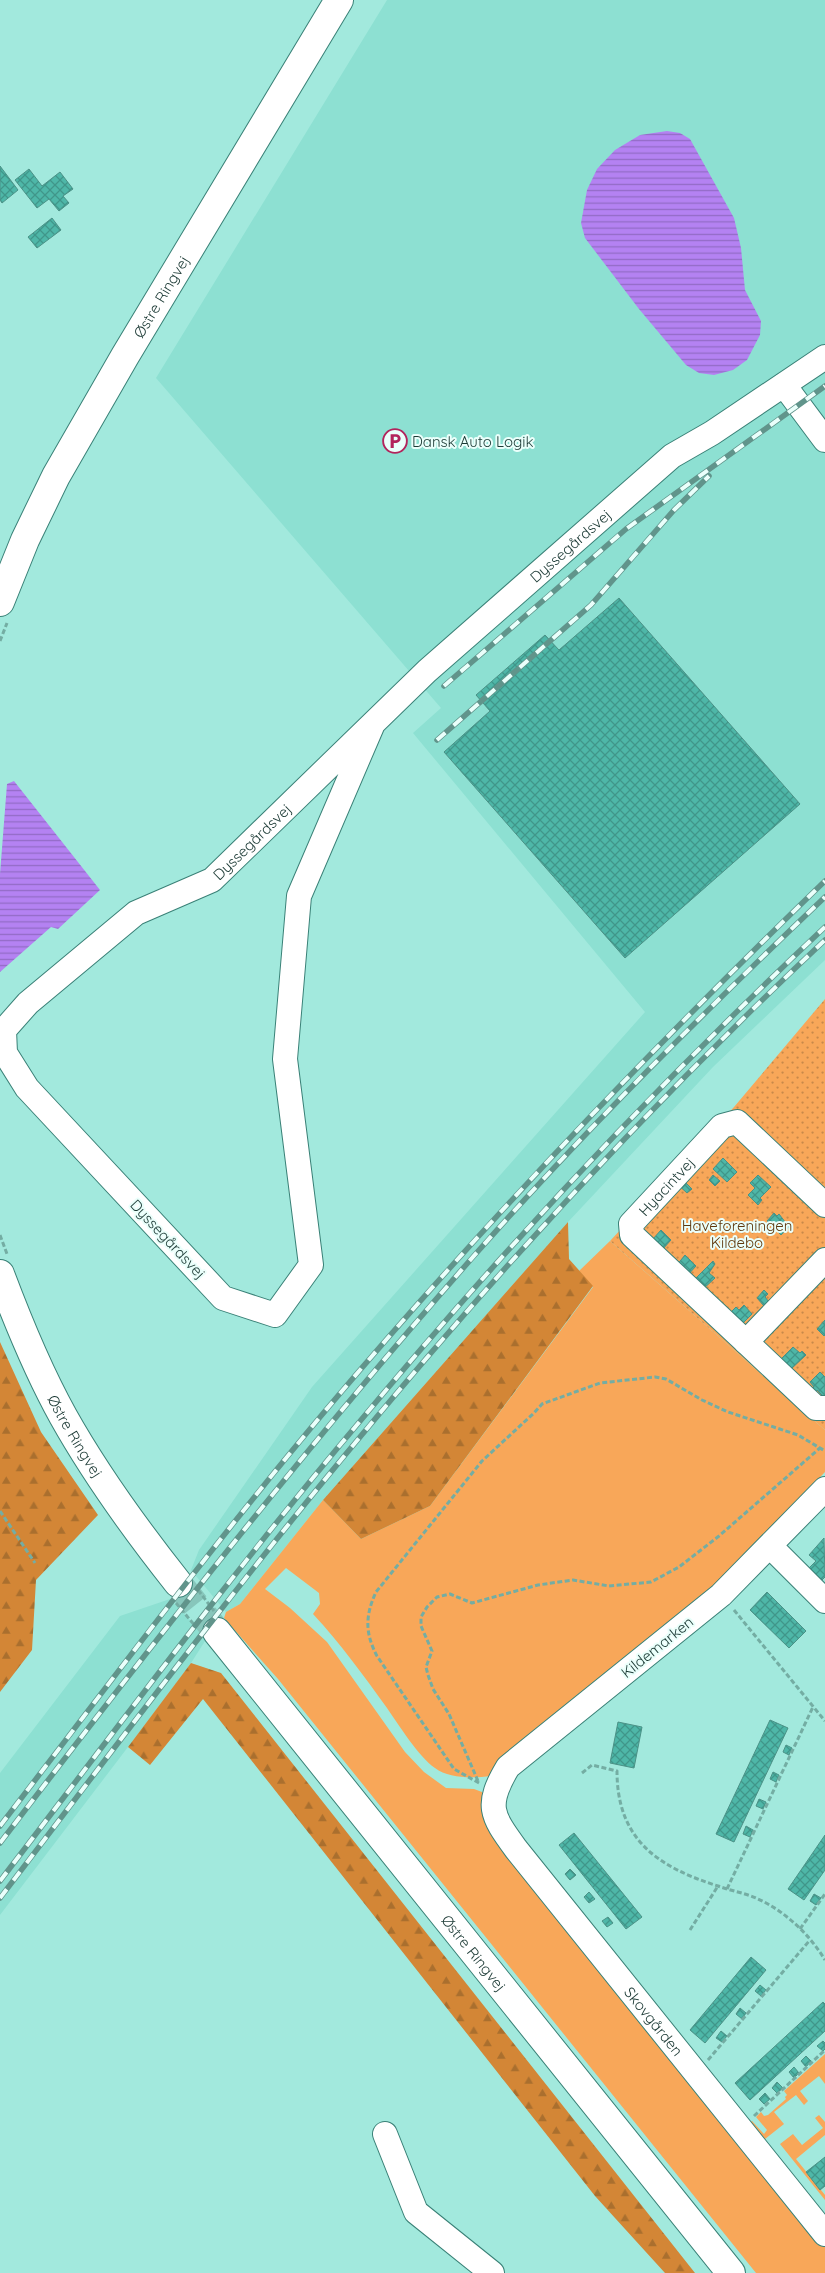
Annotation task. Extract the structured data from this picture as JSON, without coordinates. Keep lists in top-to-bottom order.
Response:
{
  "streets": {
    "main road": ["Østre Ringvej"],
    "street": [
      "Dyssegårdsvej",
      "Hyacintvej",
      "Kildemarken",
      "Skovgården"
    ]
  },
  "crossings": [
    ["Kildemarken", "Skovgården"]
  ],
  "parks": ["Haveforeningen Kildebo"],
  "places": {
    "parking": ["Dansk Auto Logik"]
  }
}
